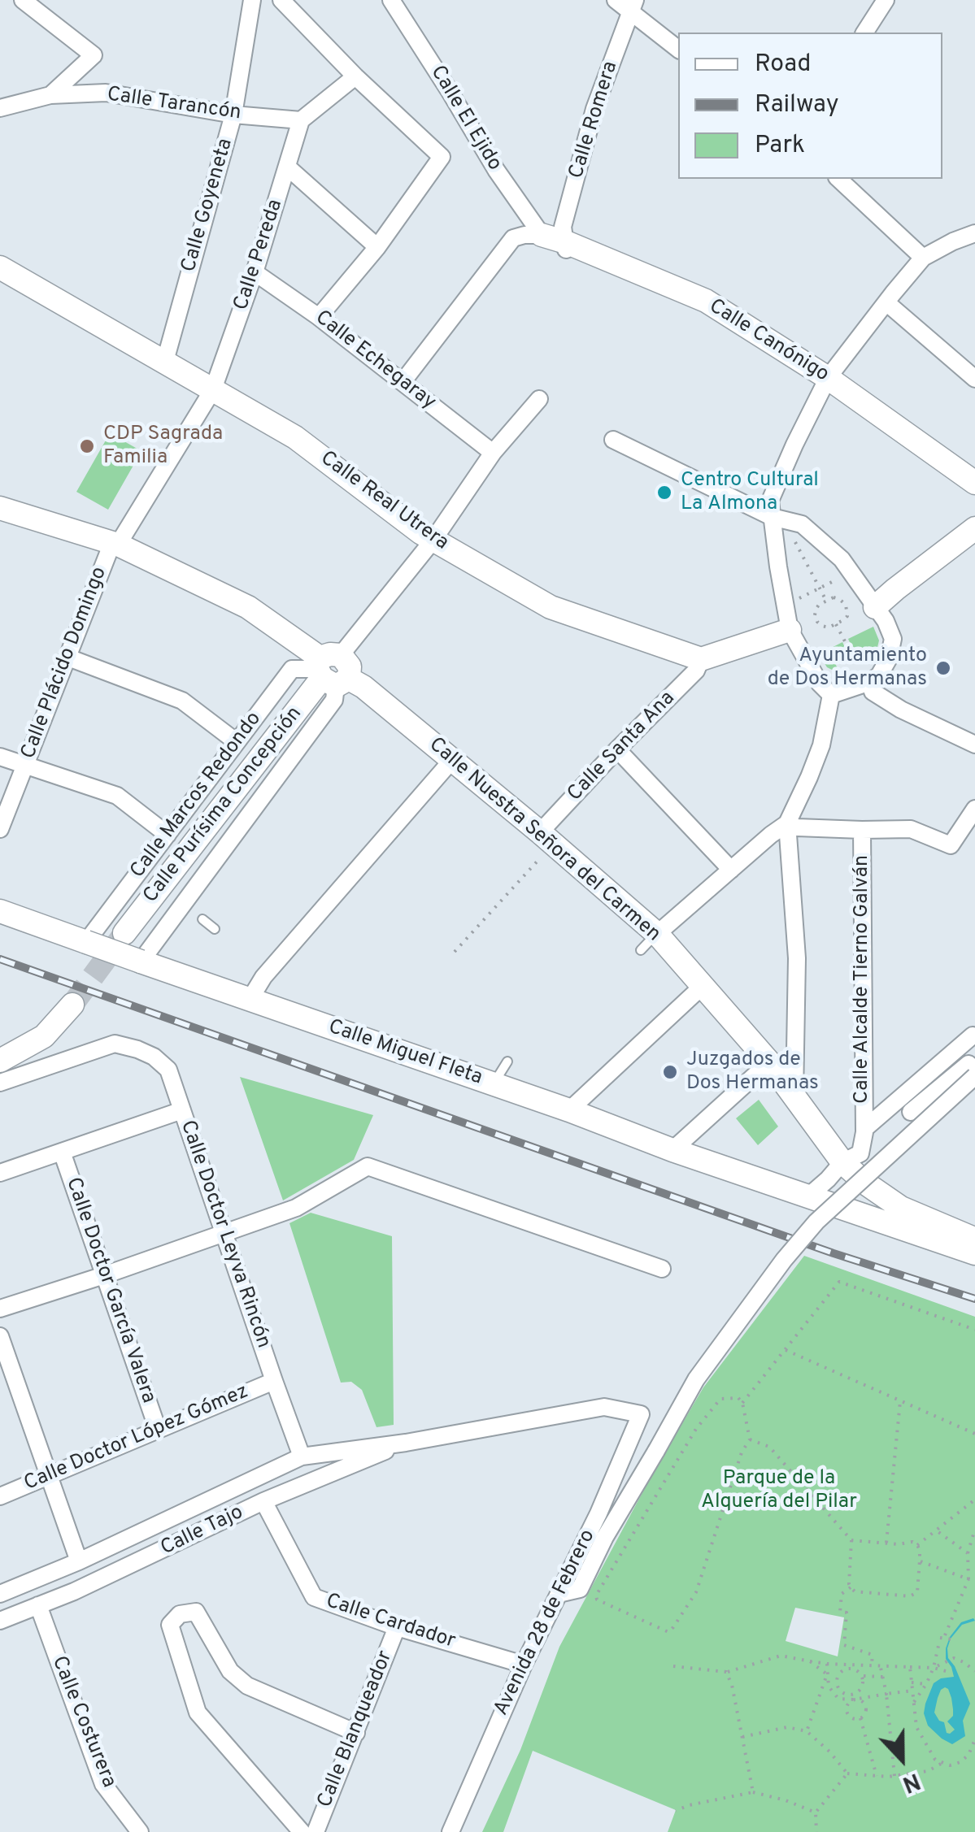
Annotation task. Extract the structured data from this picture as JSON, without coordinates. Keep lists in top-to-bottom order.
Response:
{
  "streets": {
    "street": [
      "Calle Tarancón",
      "Calle El Ejido",
      "Calle Romera",
      "Calle Goyeneta",
      "Calle Pereda",
      "Calle Canónigo",
      "Calle Echegaray",
      "Calle Real Utrera",
      "Calle Plácido Domingo",
      "Calle Santa Ana",
      "Calle Marcos Redondo",
      "Calle Purísima Concepción",
      "Calle Nuestra Señora del Carmen",
      "Calle Alcalde Tierno Galván",
      "Calle Miguel Fleta",
      "Calle Doctor Leyva Rincón",
      "Calle Doctor García Valera",
      "Calle Doctor López Gómez",
      "Calle Tajo",
      "Calle Cardador",
      "Avenida 28 de Febrero",
      "Calle Costurera",
      "Calle Blanqueador"
    ]
  },
  "crossings": [
    ["Calle Tarancón", "Calle Goyeneta"],
    ["Calle Tarancón", "Calle Pereda"],
    ["Calle El Ejido", "Calle Canónigo"],
    ["Calle Romera", "Calle Canónigo"],
    ["Calle Goyeneta", "Calle Real Utrera"],
    ["Calle Pereda", "Calle Echegaray"],
    ["Calle Pereda", "Calle Real Utrera"],
    ["Calle Pereda", "Calle Plácido Domingo"],
    ["Calle Pereda", "Calle Nuestra Señora del Carmen"],
    ["Calle Echegaray", "Calle Purísima Concepción"],
    ["Calle Real Utrera", "Calle Santa Ana"],
    ["Calle Real Utrera", "Calle Purísima Concepción"],
    ["Calle Plácido Domingo", "Calle Nuestra Señora del Carmen"],
    ["Calle Santa Ana", "Calle Nuestra Señora del Carmen"],
    ["Calle Marcos Redondo", "Calle Purísima Concepción"],
    ["Calle Marcos Redondo", "Calle Nuestra Señora del Carmen"],
    ["Calle Marcos Redondo", "Calle Miguel Fleta"],
    ["Calle Purísima Concepción", "Calle Nuestra Señora del Carmen"],
    ["Calle Doctor Leyva Rincón", "Calle Doctor López Gómez"],
    ["Calle Doctor Leyva Rincón", "Calle Tajo"],
    ["Calle Doctor García Valera", "Calle Doctor López Gómez"],
    ["Calle Tajo", "Calle Cardador"],
    ["Calle Tajo", "Avenida 28 de Febrero"],
    ["Calle Tajo", "Calle Costurera"],
    ["Calle Cardador", "Avenida 28 de Febrero"],
    ["Calle Cardador", "Calle Blanqueador"]
  ],
  "parks": ["Parque de la Alquería del Pilar"],
  "places": [
    "CDP Sagrada Familia",
    "Centro Cultural La Almona",
    "Ayuntamiento de Dos Hermanas",
    "Juzgados de Dos Hermanas"
  ],
  "legend": ["Road", "Railway", "Park"],
  "north": "bottom"
}
